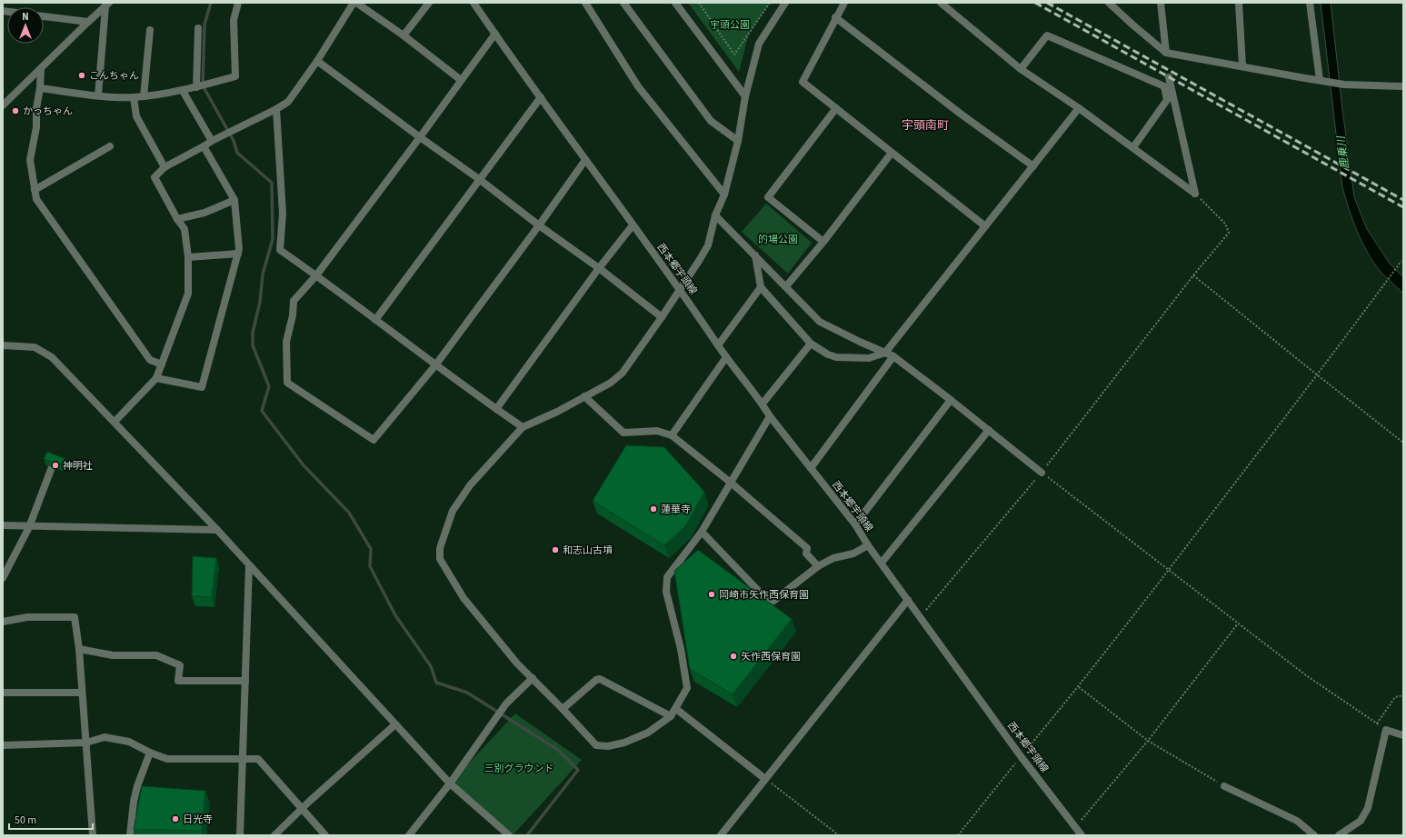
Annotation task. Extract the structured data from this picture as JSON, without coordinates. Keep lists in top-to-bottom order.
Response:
{
  "streets": {
    "street": ["西本郷宇頭線"]
  },
  "districts": ["宇頭南町"],
  "water": ["鹿乗川"],
  "parks": ["宇頭公園", "的場公園", "三別グラウンド"],
  "places": [
    "こんちゃん",
    "かっちゃん",
    "神明社",
    "蓮華寺",
    "和志山古墳",
    "岡崎市矢作西保育園",
    "矢作西保育園",
    "日光寺"
  ],
  "scale_bar": "50 m",
  "north": "top"
}
